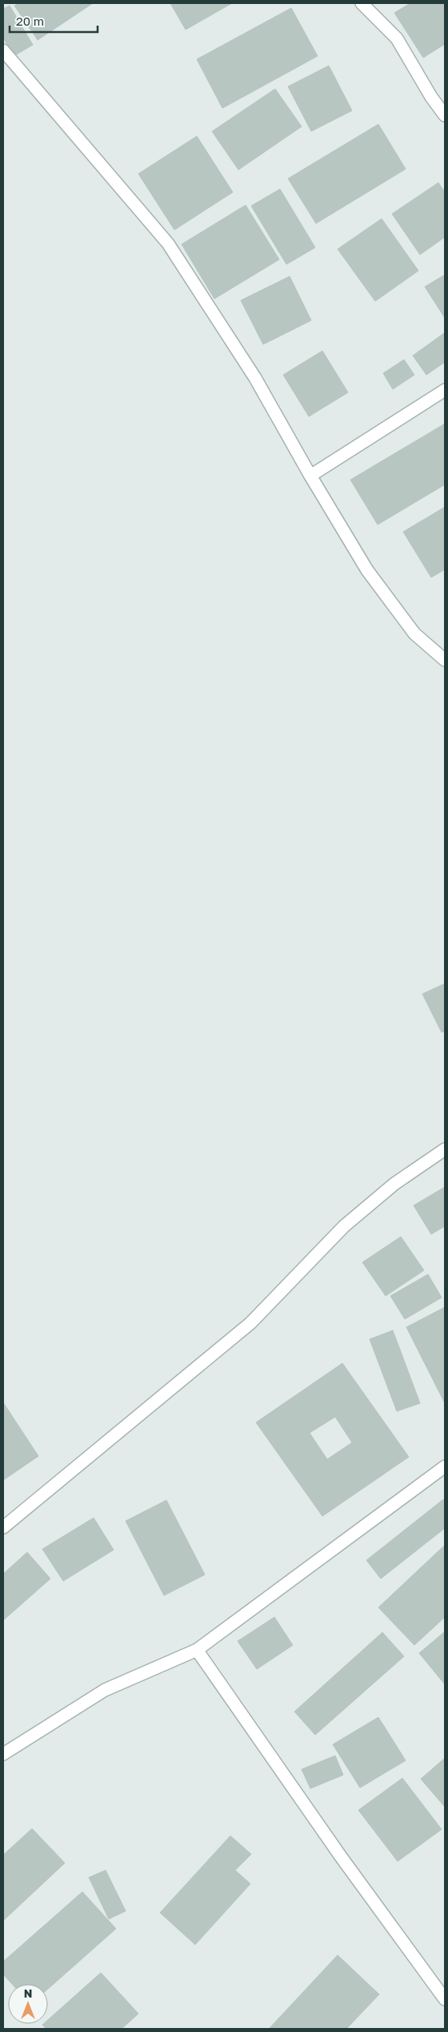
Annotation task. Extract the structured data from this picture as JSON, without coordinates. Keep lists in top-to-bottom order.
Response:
{
  "scale_bar": "20 m",
  "north": "top"
}
